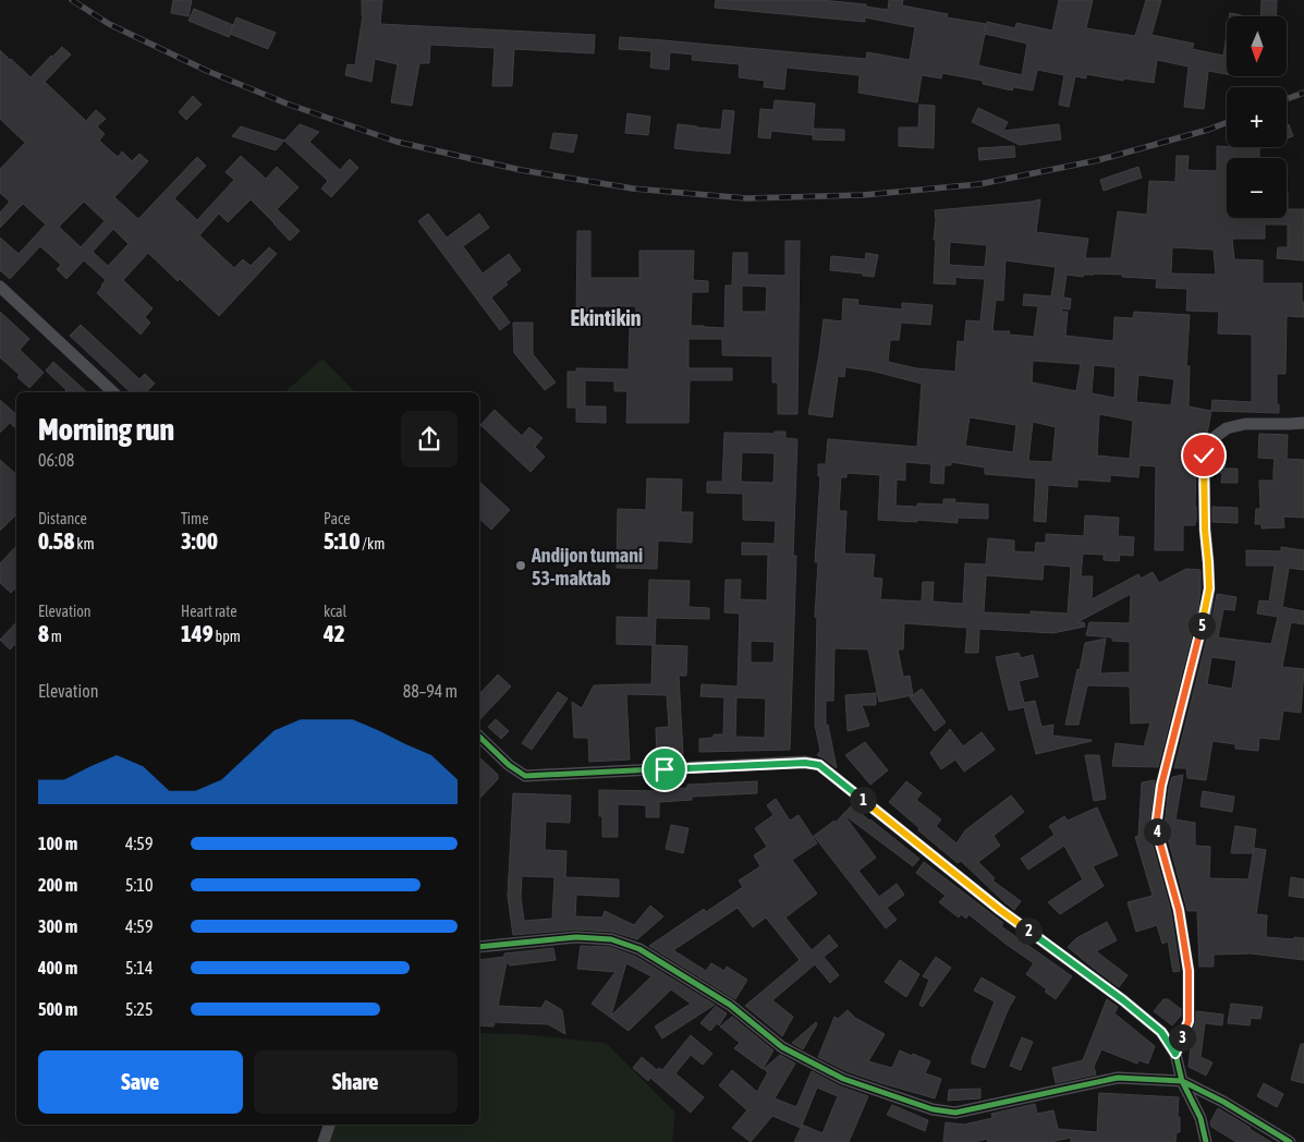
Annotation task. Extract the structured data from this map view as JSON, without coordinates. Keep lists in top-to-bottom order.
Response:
{
  "districts": ["Ekintikin"],
  "places": ["Andijon tumani 53-maktab"],
  "north": "bottom",
  "page": {
    "map_buttons": ["+", "−"],
    "heading": ["Morning run", "06:08"],
    "stats": [
      ["Distance", "0.58 km"],
      ["Time", "3:00"],
      ["Pace", "5:10 /km"],
      ["Elevation", "8 m"],
      ["Heart rate", "149 bpm"],
      ["kcal", "42"]
    ],
    "pins": [
      "5",
      "1",
      "4",
      "2",
      "3"
    ],
    "chart": ["Elevation", "88–94 m"],
    "list": [
      {
        "name": "100 m",
        "note": "4:59"
      },
      {
        "name": "200 m",
        "note": "5:10"
      },
      {
        "name": "300 m",
        "note": "4:59"
      },
      {
        "name": "400 m",
        "note": "5:14"
      },
      {
        "name": "500 m",
        "note": "5:25"
      }
    ],
    "buttons": ["Save", "Share"]
  }
}
